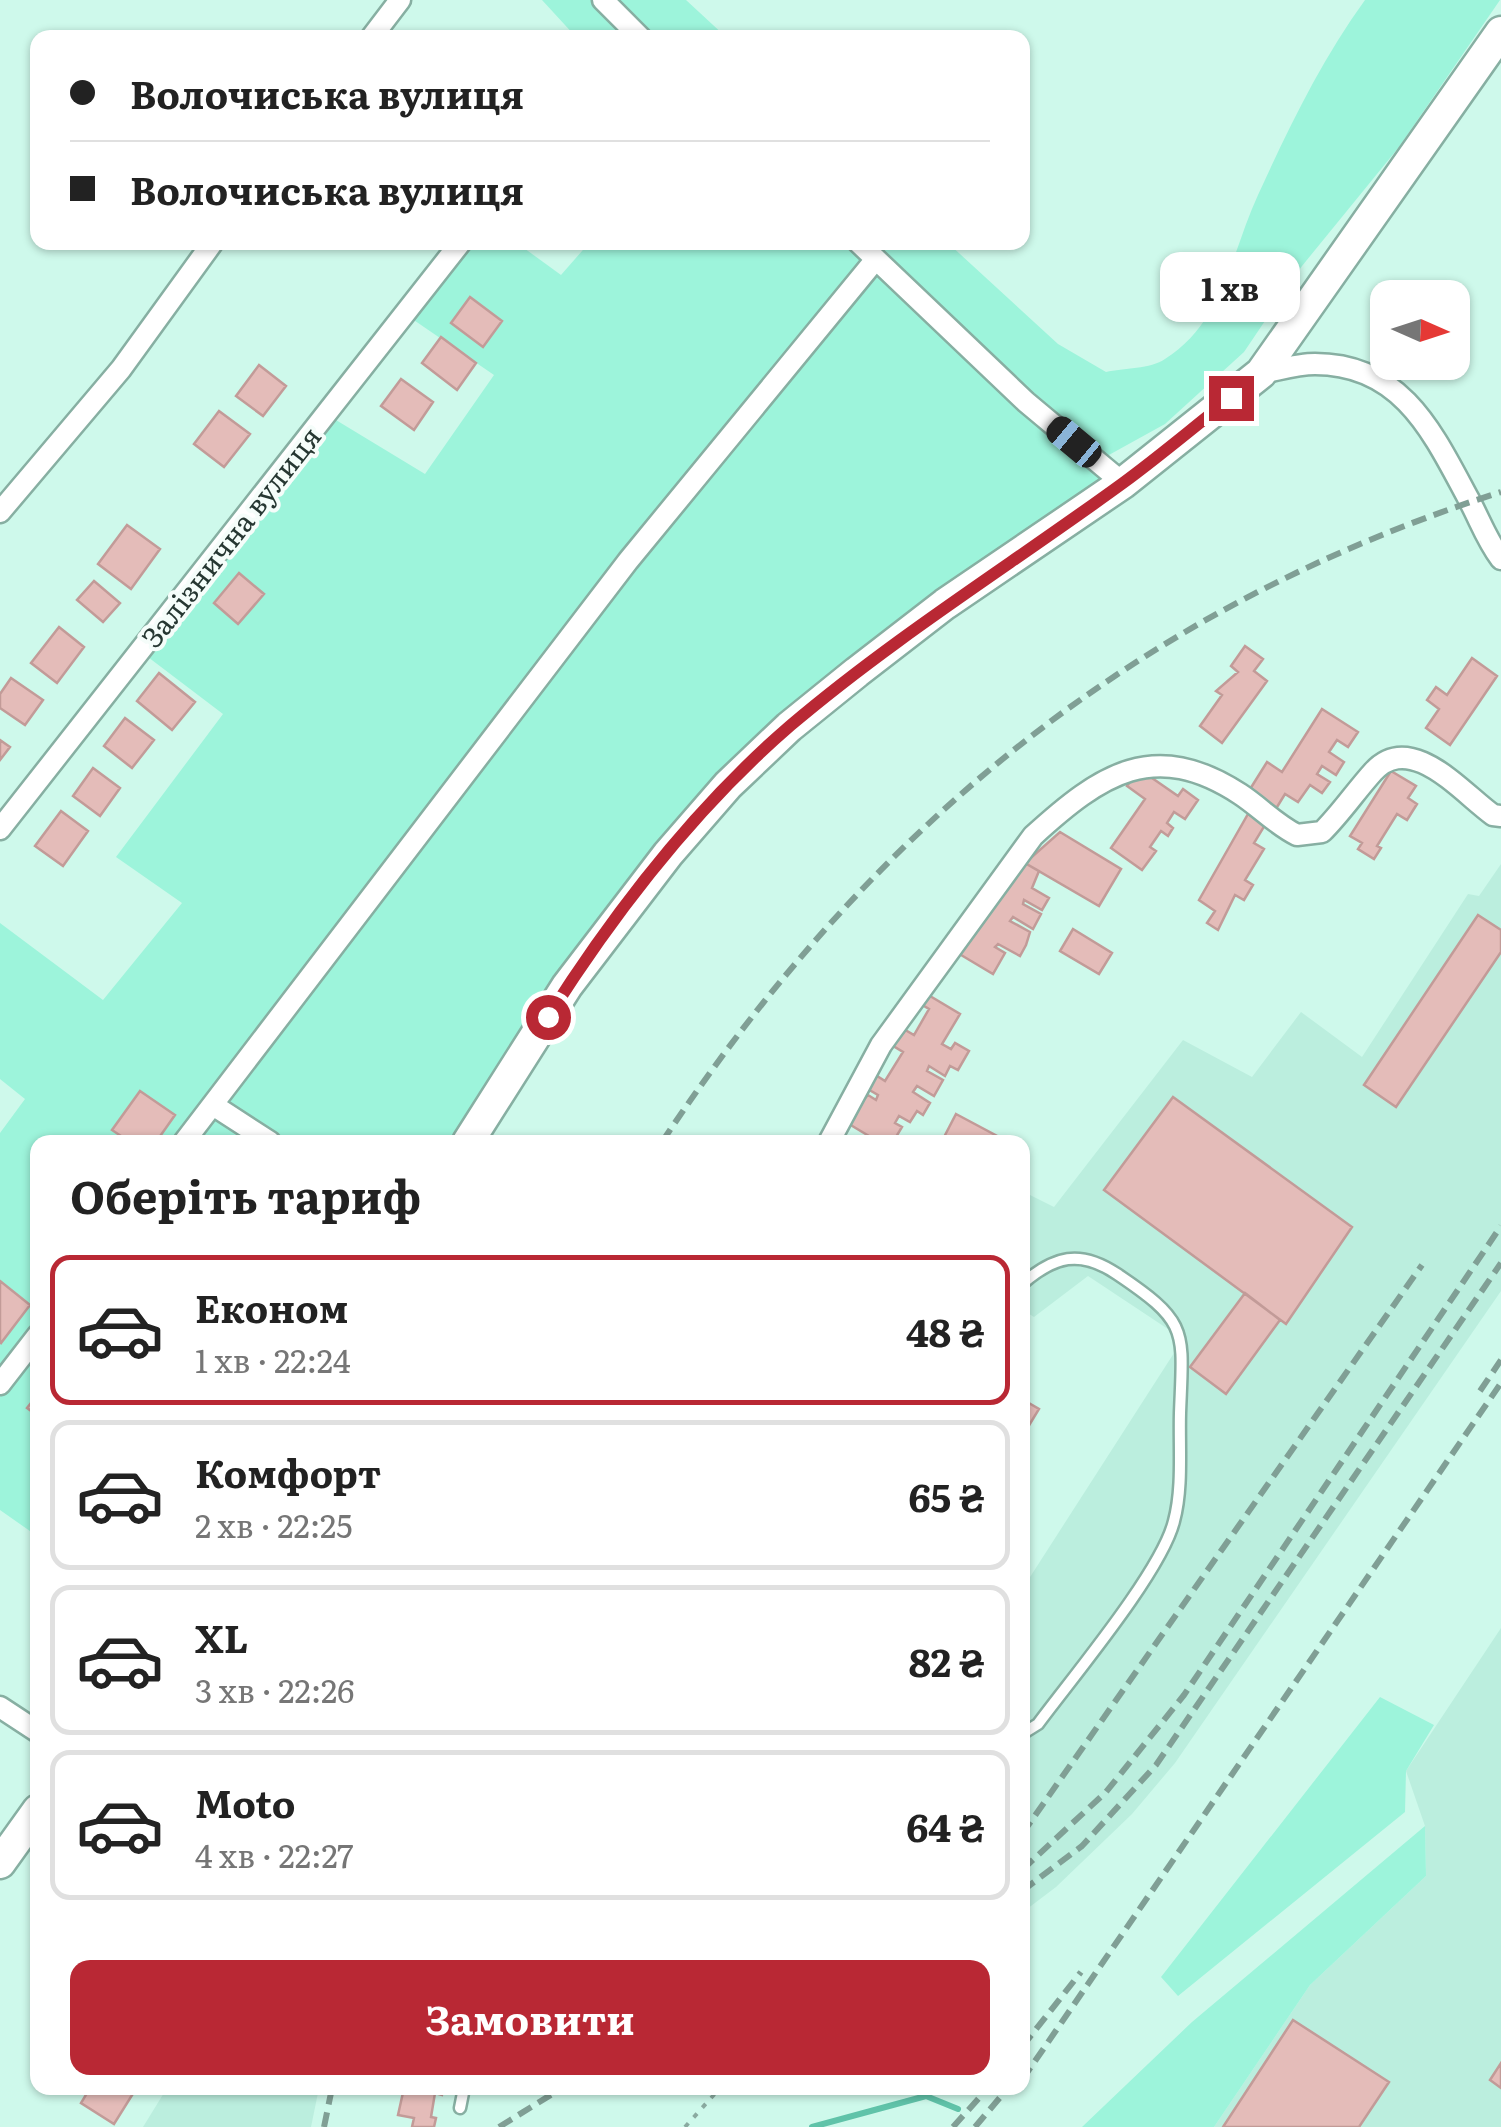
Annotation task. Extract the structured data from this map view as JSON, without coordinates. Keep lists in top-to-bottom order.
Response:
{
  "streets": {
    "street": ["Залізнична вулиця"]
  },
  "north": "right",
  "page": {
    "banner": ["Волочиська вулиця", "Волочиська вулиця"],
    "bubble": "1 хв",
    "heading": "Оберіть тариф",
    "list": [
      {
        "name": "Економ",
        "note": "1 хв · 22:24",
        "value": "48 ₴"
      },
      {
        "name": "Комфорт",
        "note": "2 хв · 22:25",
        "value": "65 ₴"
      },
      {
        "name": "XL",
        "note": "3 хв · 22:26",
        "value": "82 ₴"
      },
      {
        "name": "Moto",
        "note": "4 хв · 22:27",
        "value": "64 ₴"
      }
    ],
    "buttons": "Замовити"
  }
}
